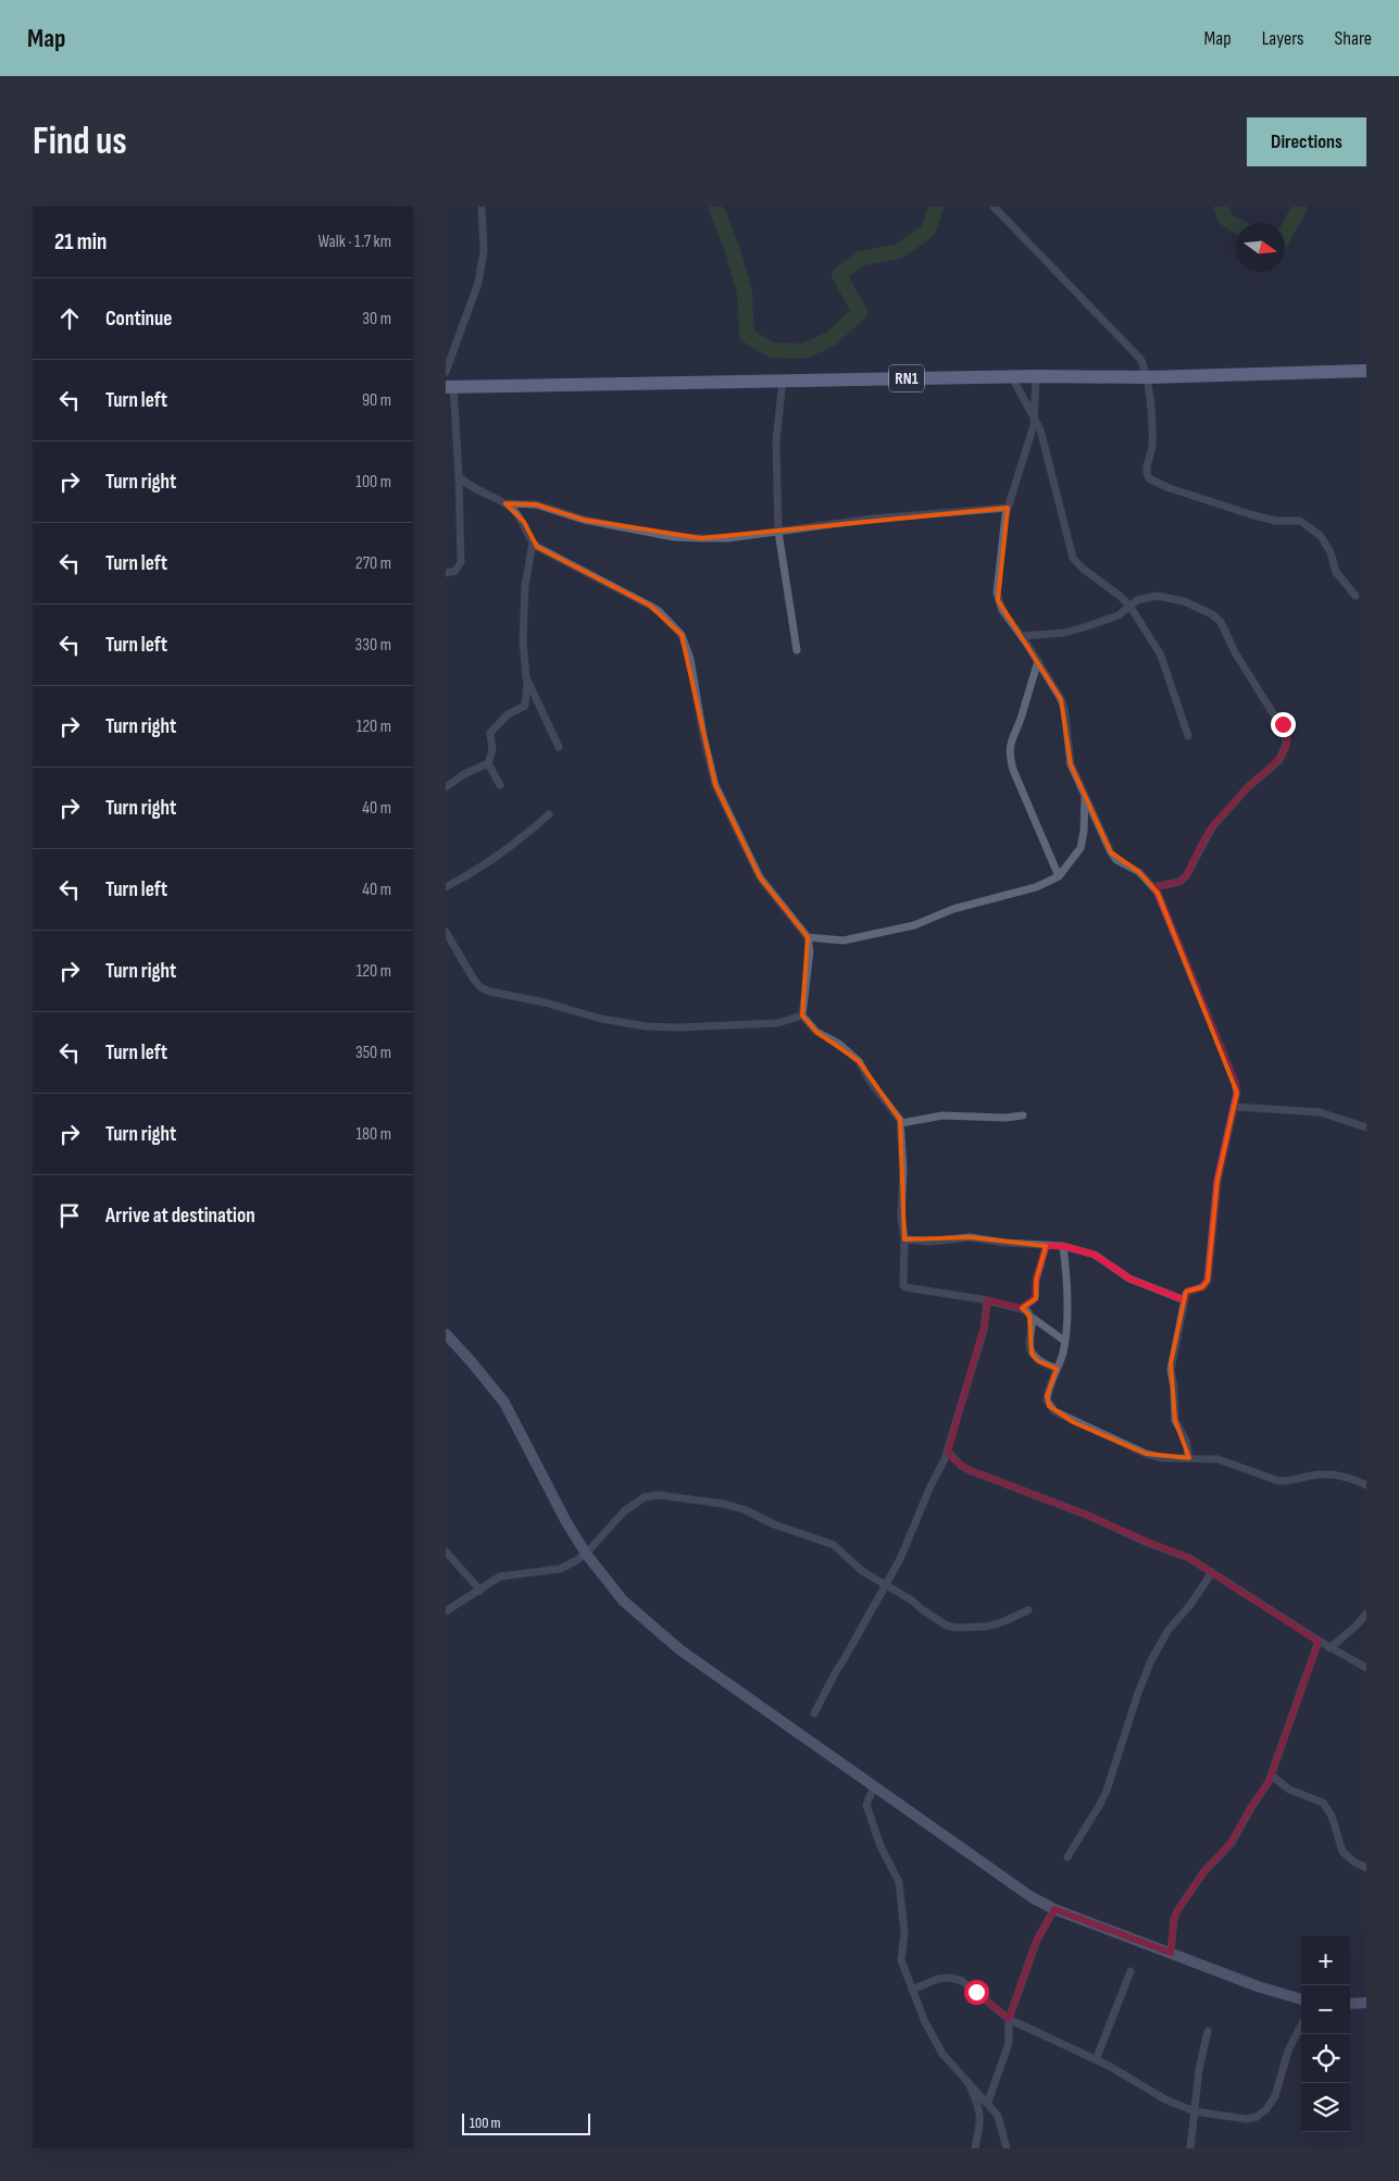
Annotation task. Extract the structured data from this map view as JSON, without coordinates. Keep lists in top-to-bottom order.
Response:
{
  "streets": {
    "highway": ["RN1"]
  },
  "scale_bar": "100 m",
  "north": "right",
  "page": {
    "header": "Map",
    "nav": ["Map", "Layers", "Share"],
    "buttons": "Directions",
    "title": "Find us",
    "heading": ["21 min", "Walk · 1.7 km"],
    "list": [
      ["Continue", "30 m"],
      ["Turn left", "90 m"],
      ["Turn right", "100 m"],
      ["Turn left", "270 m"],
      ["Turn left", "330 m"],
      ["Turn right", "120 m"],
      ["Turn right", "40 m"],
      ["Turn left", "40 m"],
      ["Turn right", "120 m"],
      ["Turn left", "350 m"],
      ["Turn right", "180 m"],
      "Arrive at destination"
    ],
    "map_buttons": ["+", "−"],
    "scale": "100 m"
  }
}
